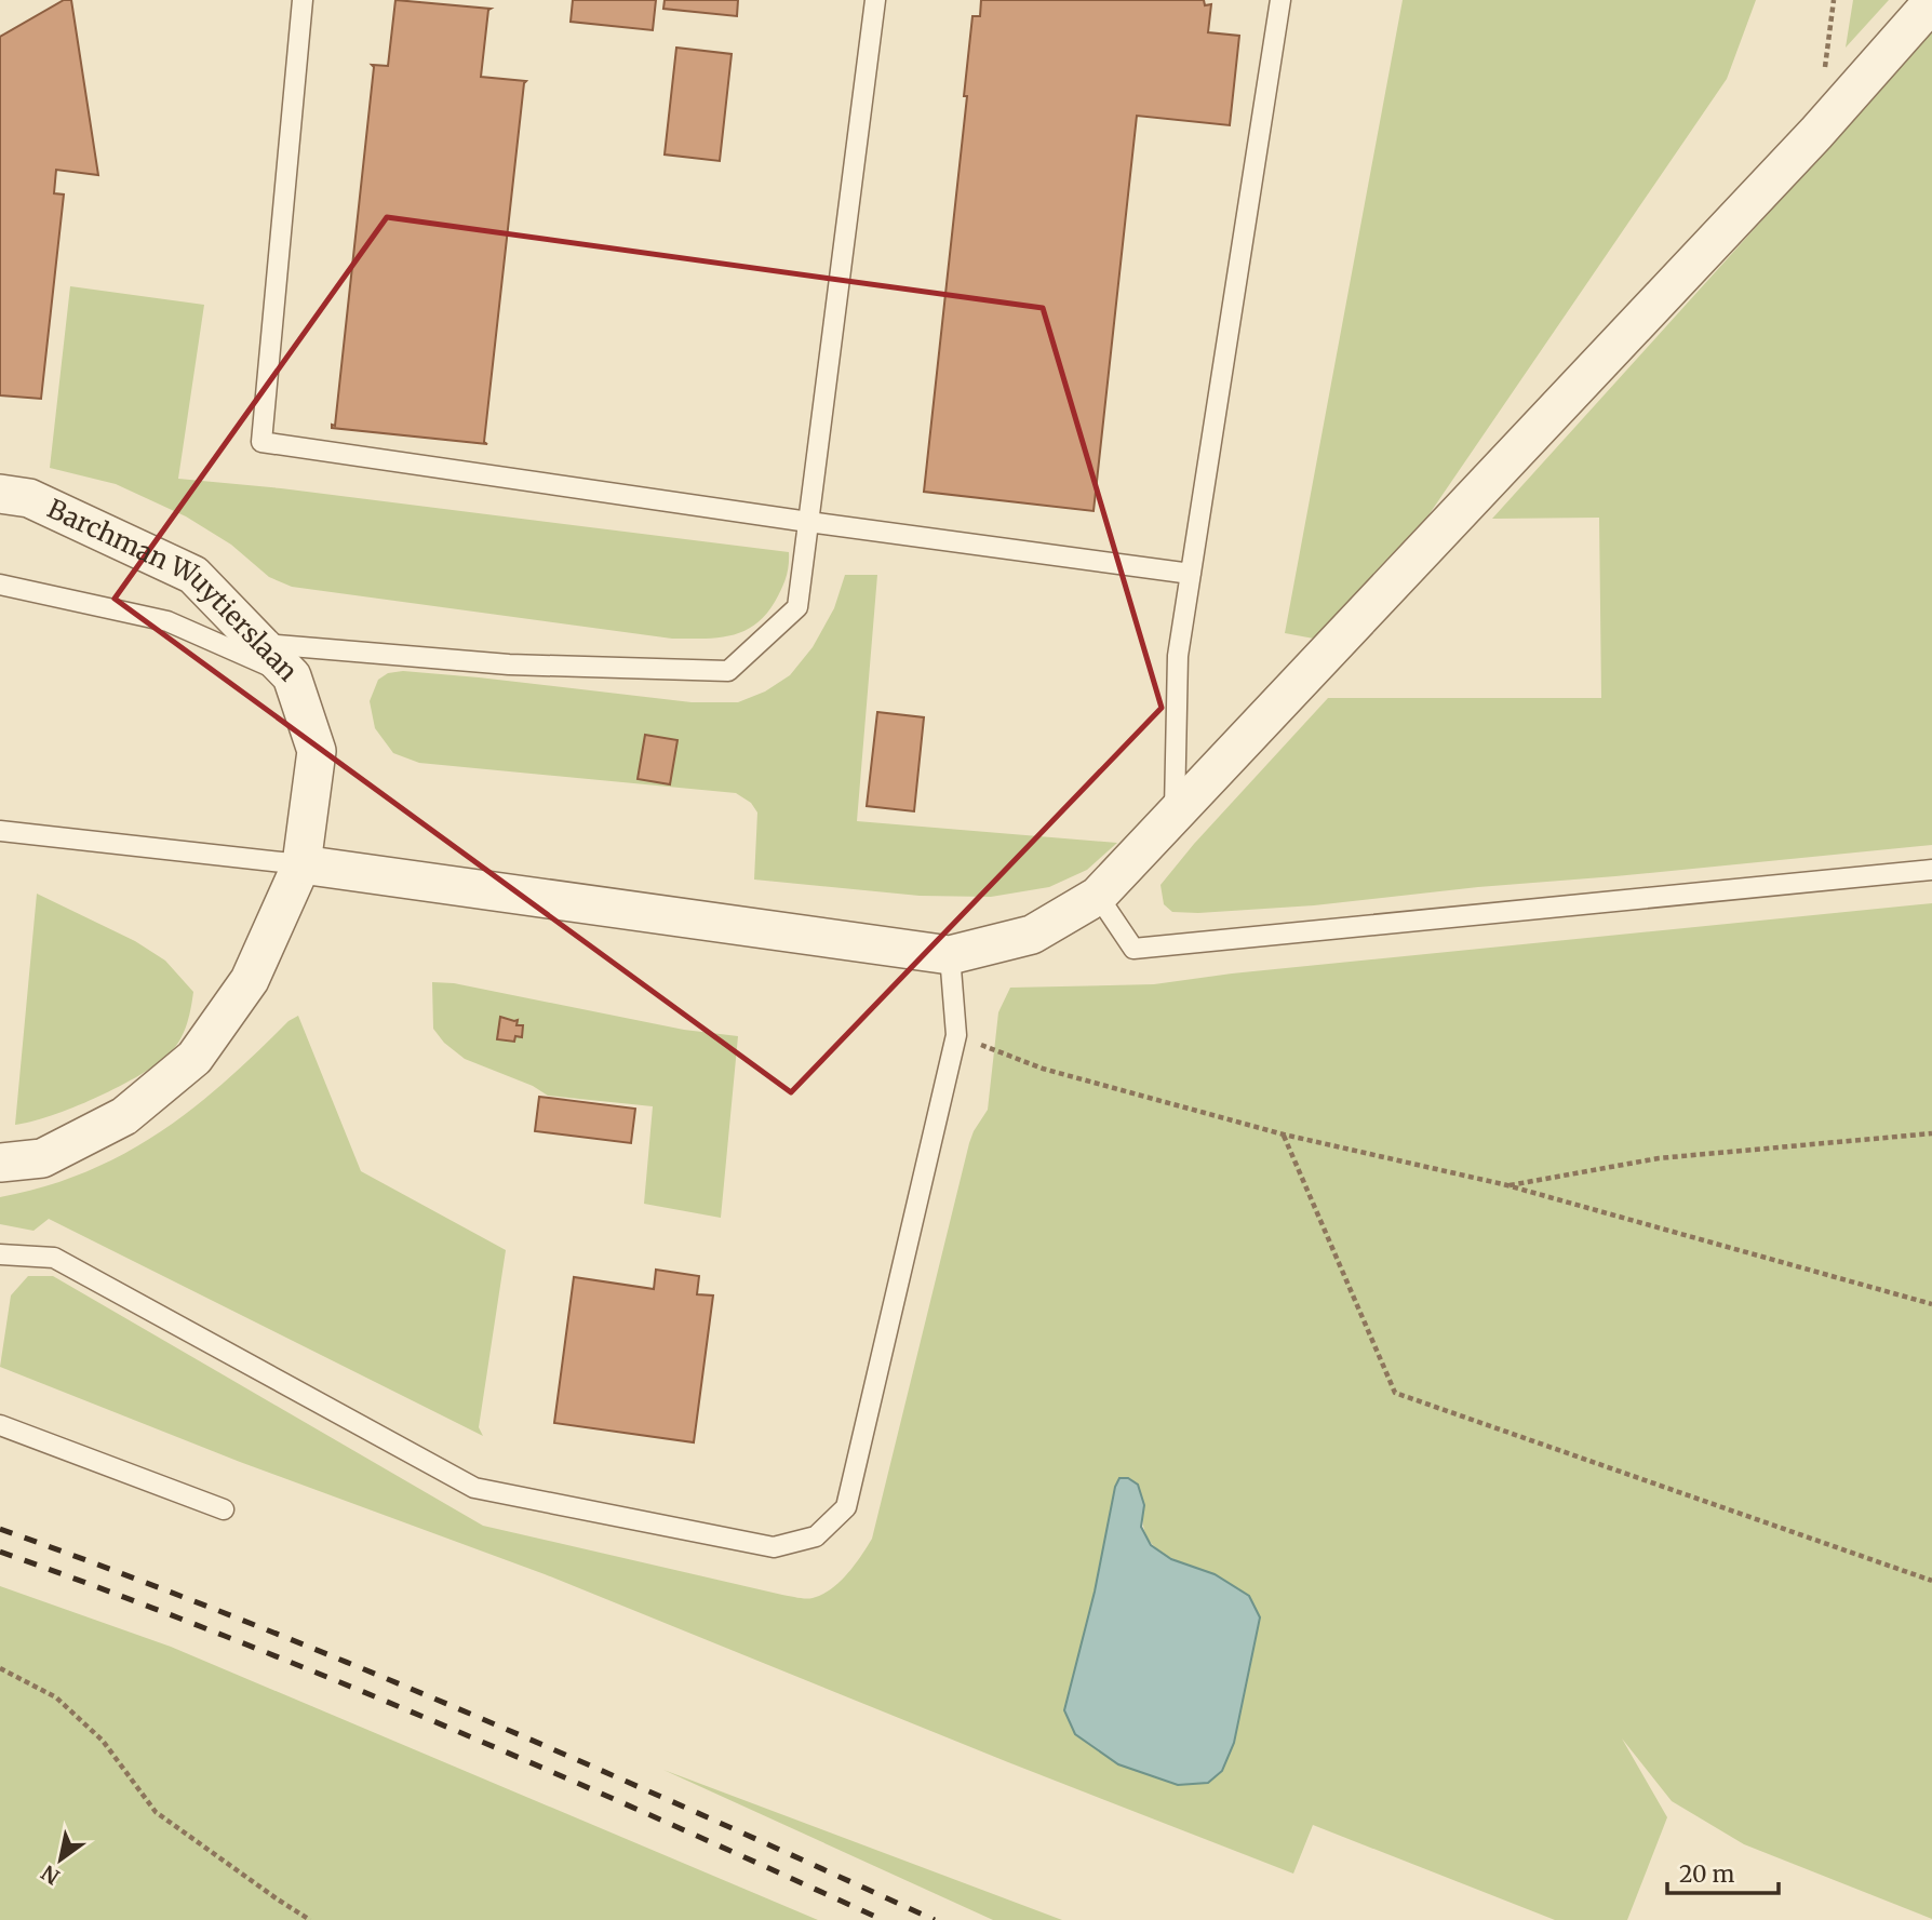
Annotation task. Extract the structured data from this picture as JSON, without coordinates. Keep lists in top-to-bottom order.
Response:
{
  "streets": {
    "street": ["Barchman Wuytierslaan"]
  },
  "scale_bar": "20 m",
  "north": "bottom left"
}
